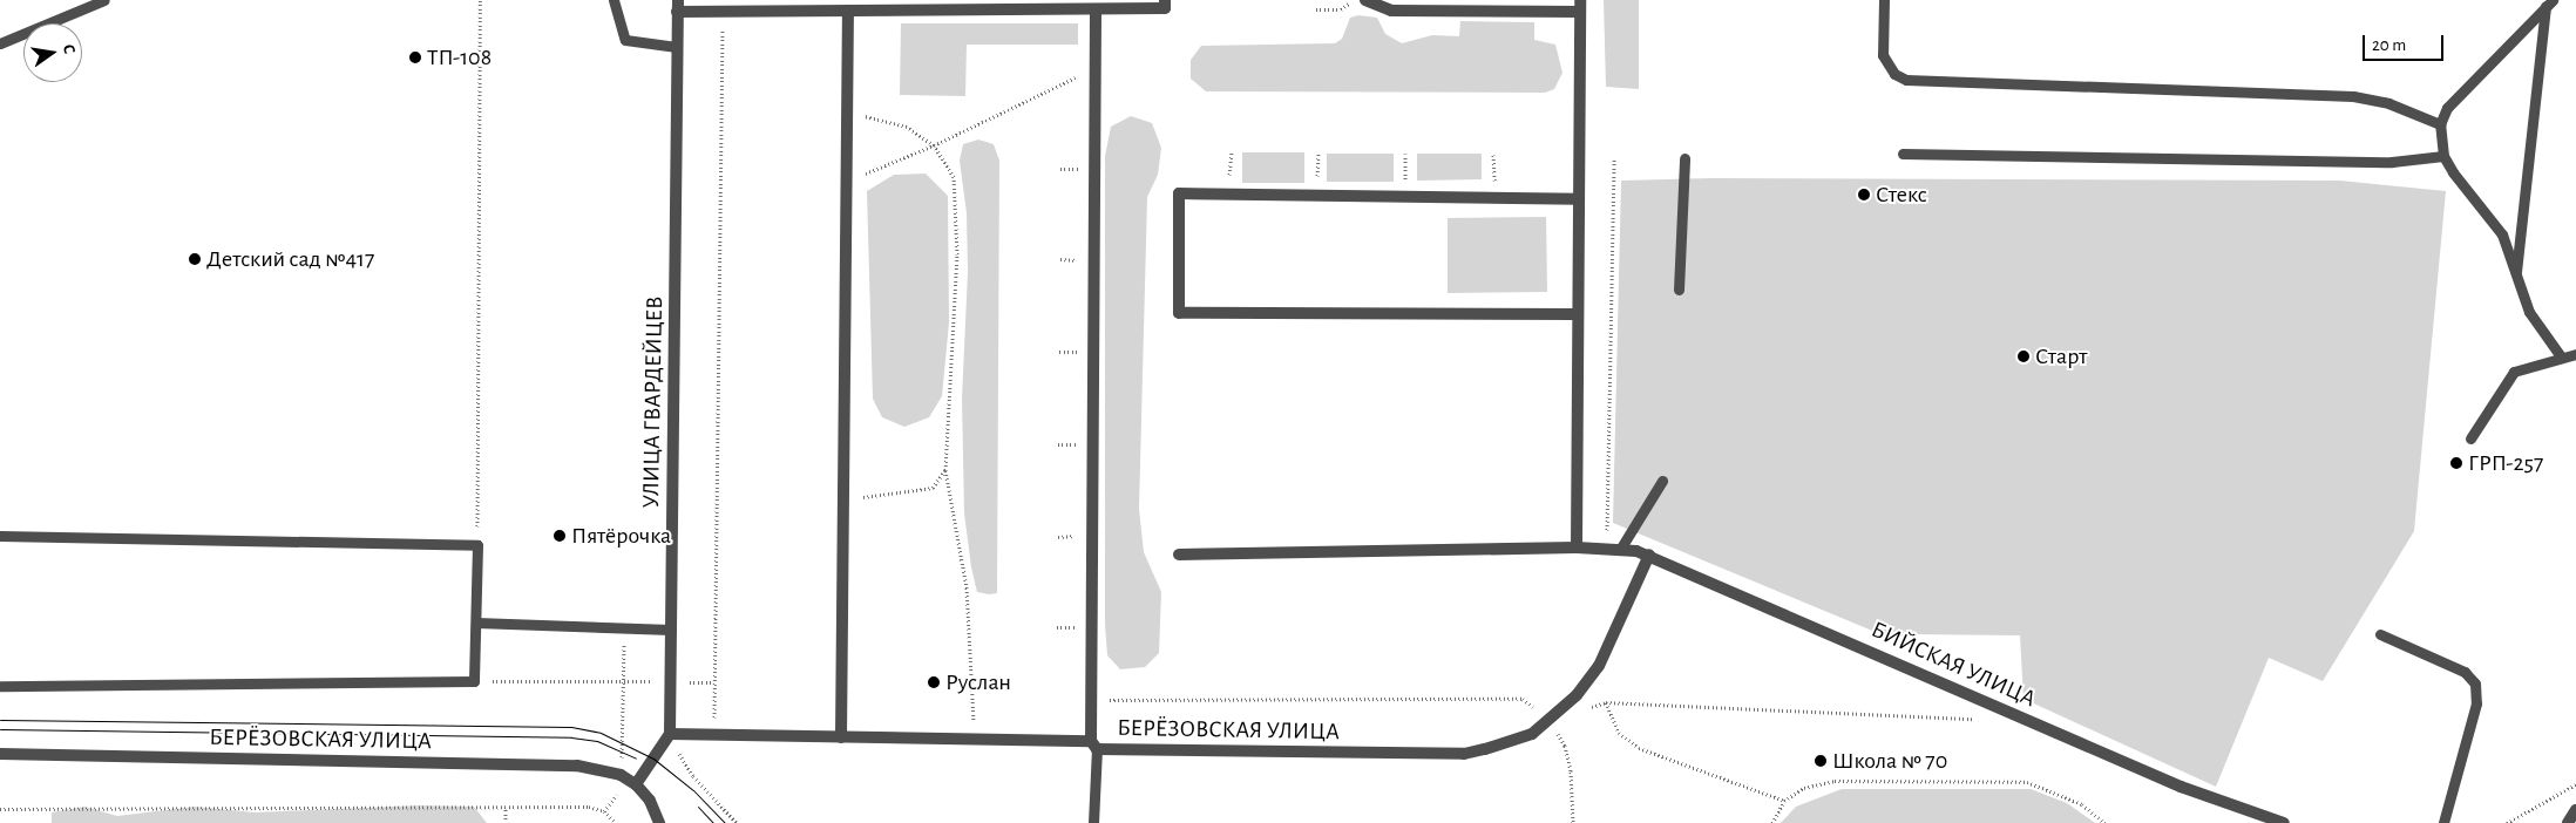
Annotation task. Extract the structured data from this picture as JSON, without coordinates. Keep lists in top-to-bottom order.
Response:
{
  "streets": {
    "street": ["УЛИЦА ГВАРДЕЙЦЕВ", "БИЙСКАЯ УЛИЦА", "БЕРЁЗОВСКАЯ УЛИЦА"]
  },
  "crossings": [
    ["УЛИЦА ГВАРДЕЙЦЕВ", "БЕРЁЗОВСКАЯ УЛИЦА"],
    ["БИЙСКАЯ УЛИЦА", "БЕРЁЗОВСКАЯ УЛИЦА"]
  ],
  "places": [
    "ТП-108",
    "Стекс",
    "Детский сад №417",
    "Старт",
    "ГРП-257",
    "Пятёрочка",
    "Руслан",
    "Школа № 70"
  ],
  "scale_bar": "20 m",
  "north": "right"
}
